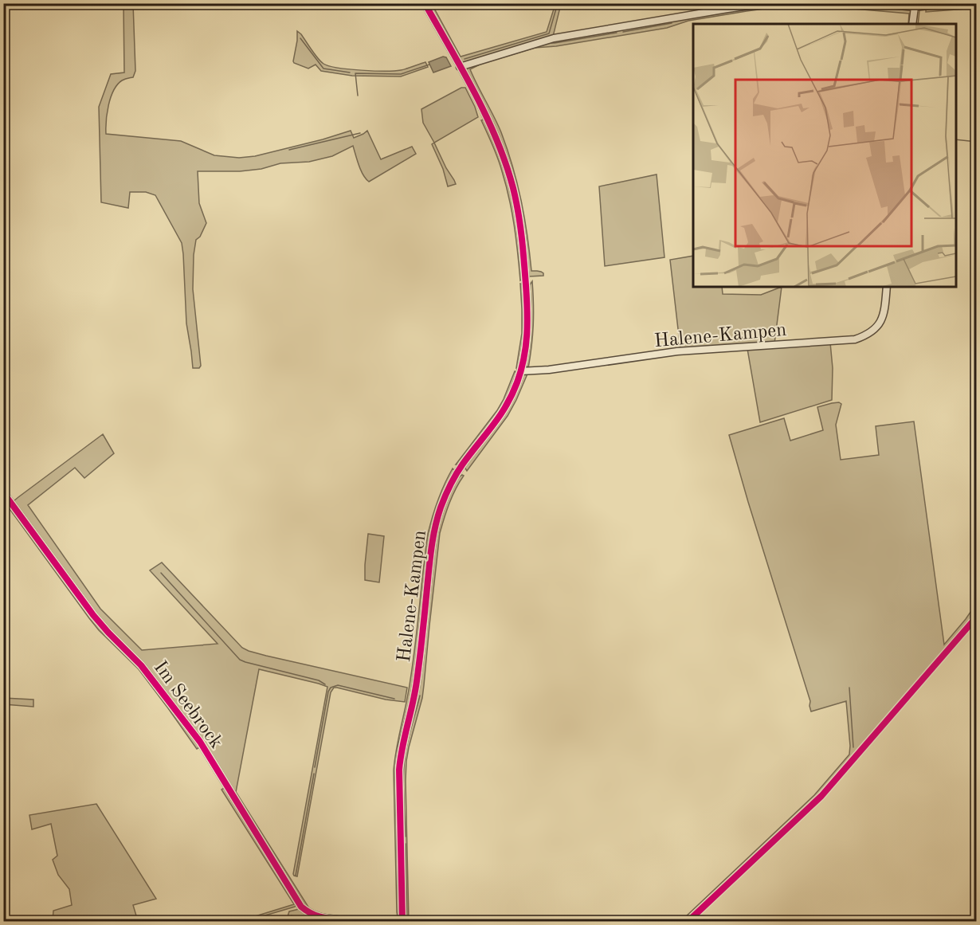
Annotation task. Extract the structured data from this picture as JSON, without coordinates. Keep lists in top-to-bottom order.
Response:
{
  "streets": {
    "street": ["Halene-Kampen", "Im Seebrock"]
  }
}
